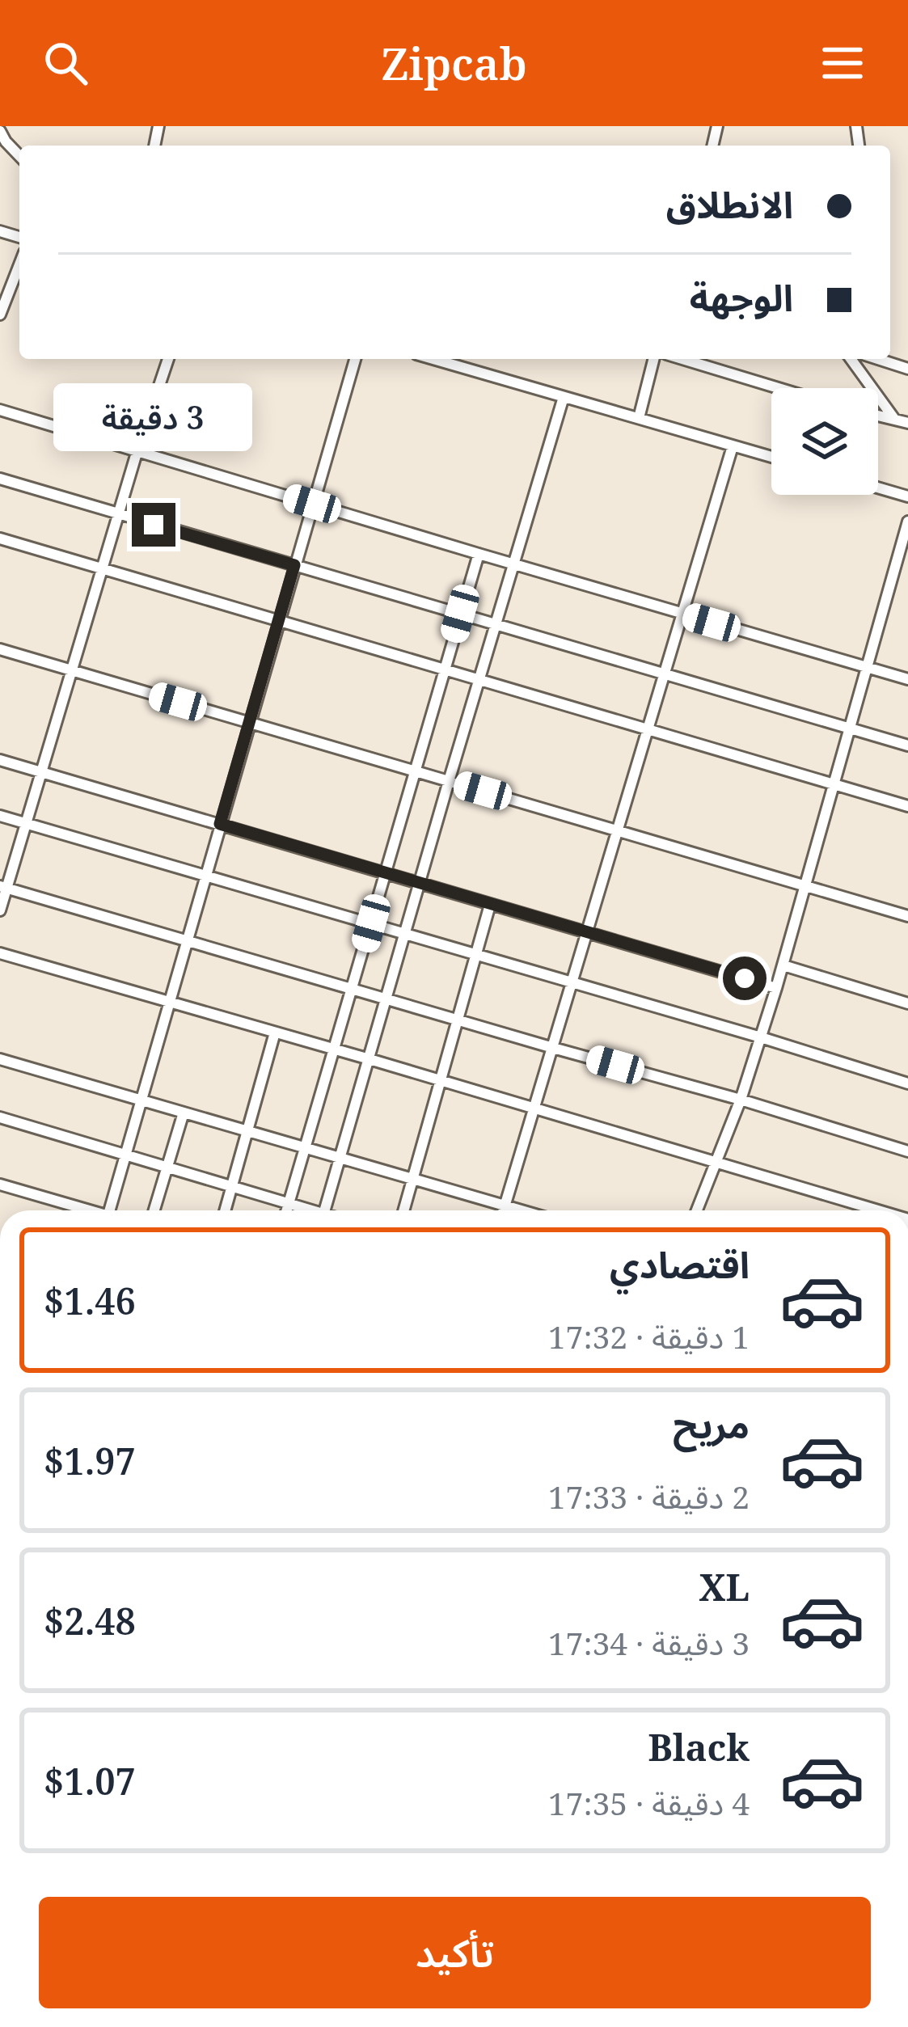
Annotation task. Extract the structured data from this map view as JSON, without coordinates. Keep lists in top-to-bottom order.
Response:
{
  "page": {
    "header": "Zipcab",
    "banner": ["الانطلاق", "الوجهة"],
    "bubble": "3 دقيقة",
    "list": [
      {
        "name": "اقتصادي",
        "note": "1 دقيقة · 17:32",
        "value": "$1.46"
      },
      {
        "name": "مريح",
        "note": "2 دقيقة · 17:33",
        "value": "$1.97"
      },
      {
        "name": "XL",
        "note": "3 دقيقة · 17:34",
        "value": "$2.48"
      },
      {
        "name": "Black",
        "note": "4 دقيقة · 17:35",
        "value": "$1.07"
      }
    ],
    "buttons": "تأكيد"
  }
}
